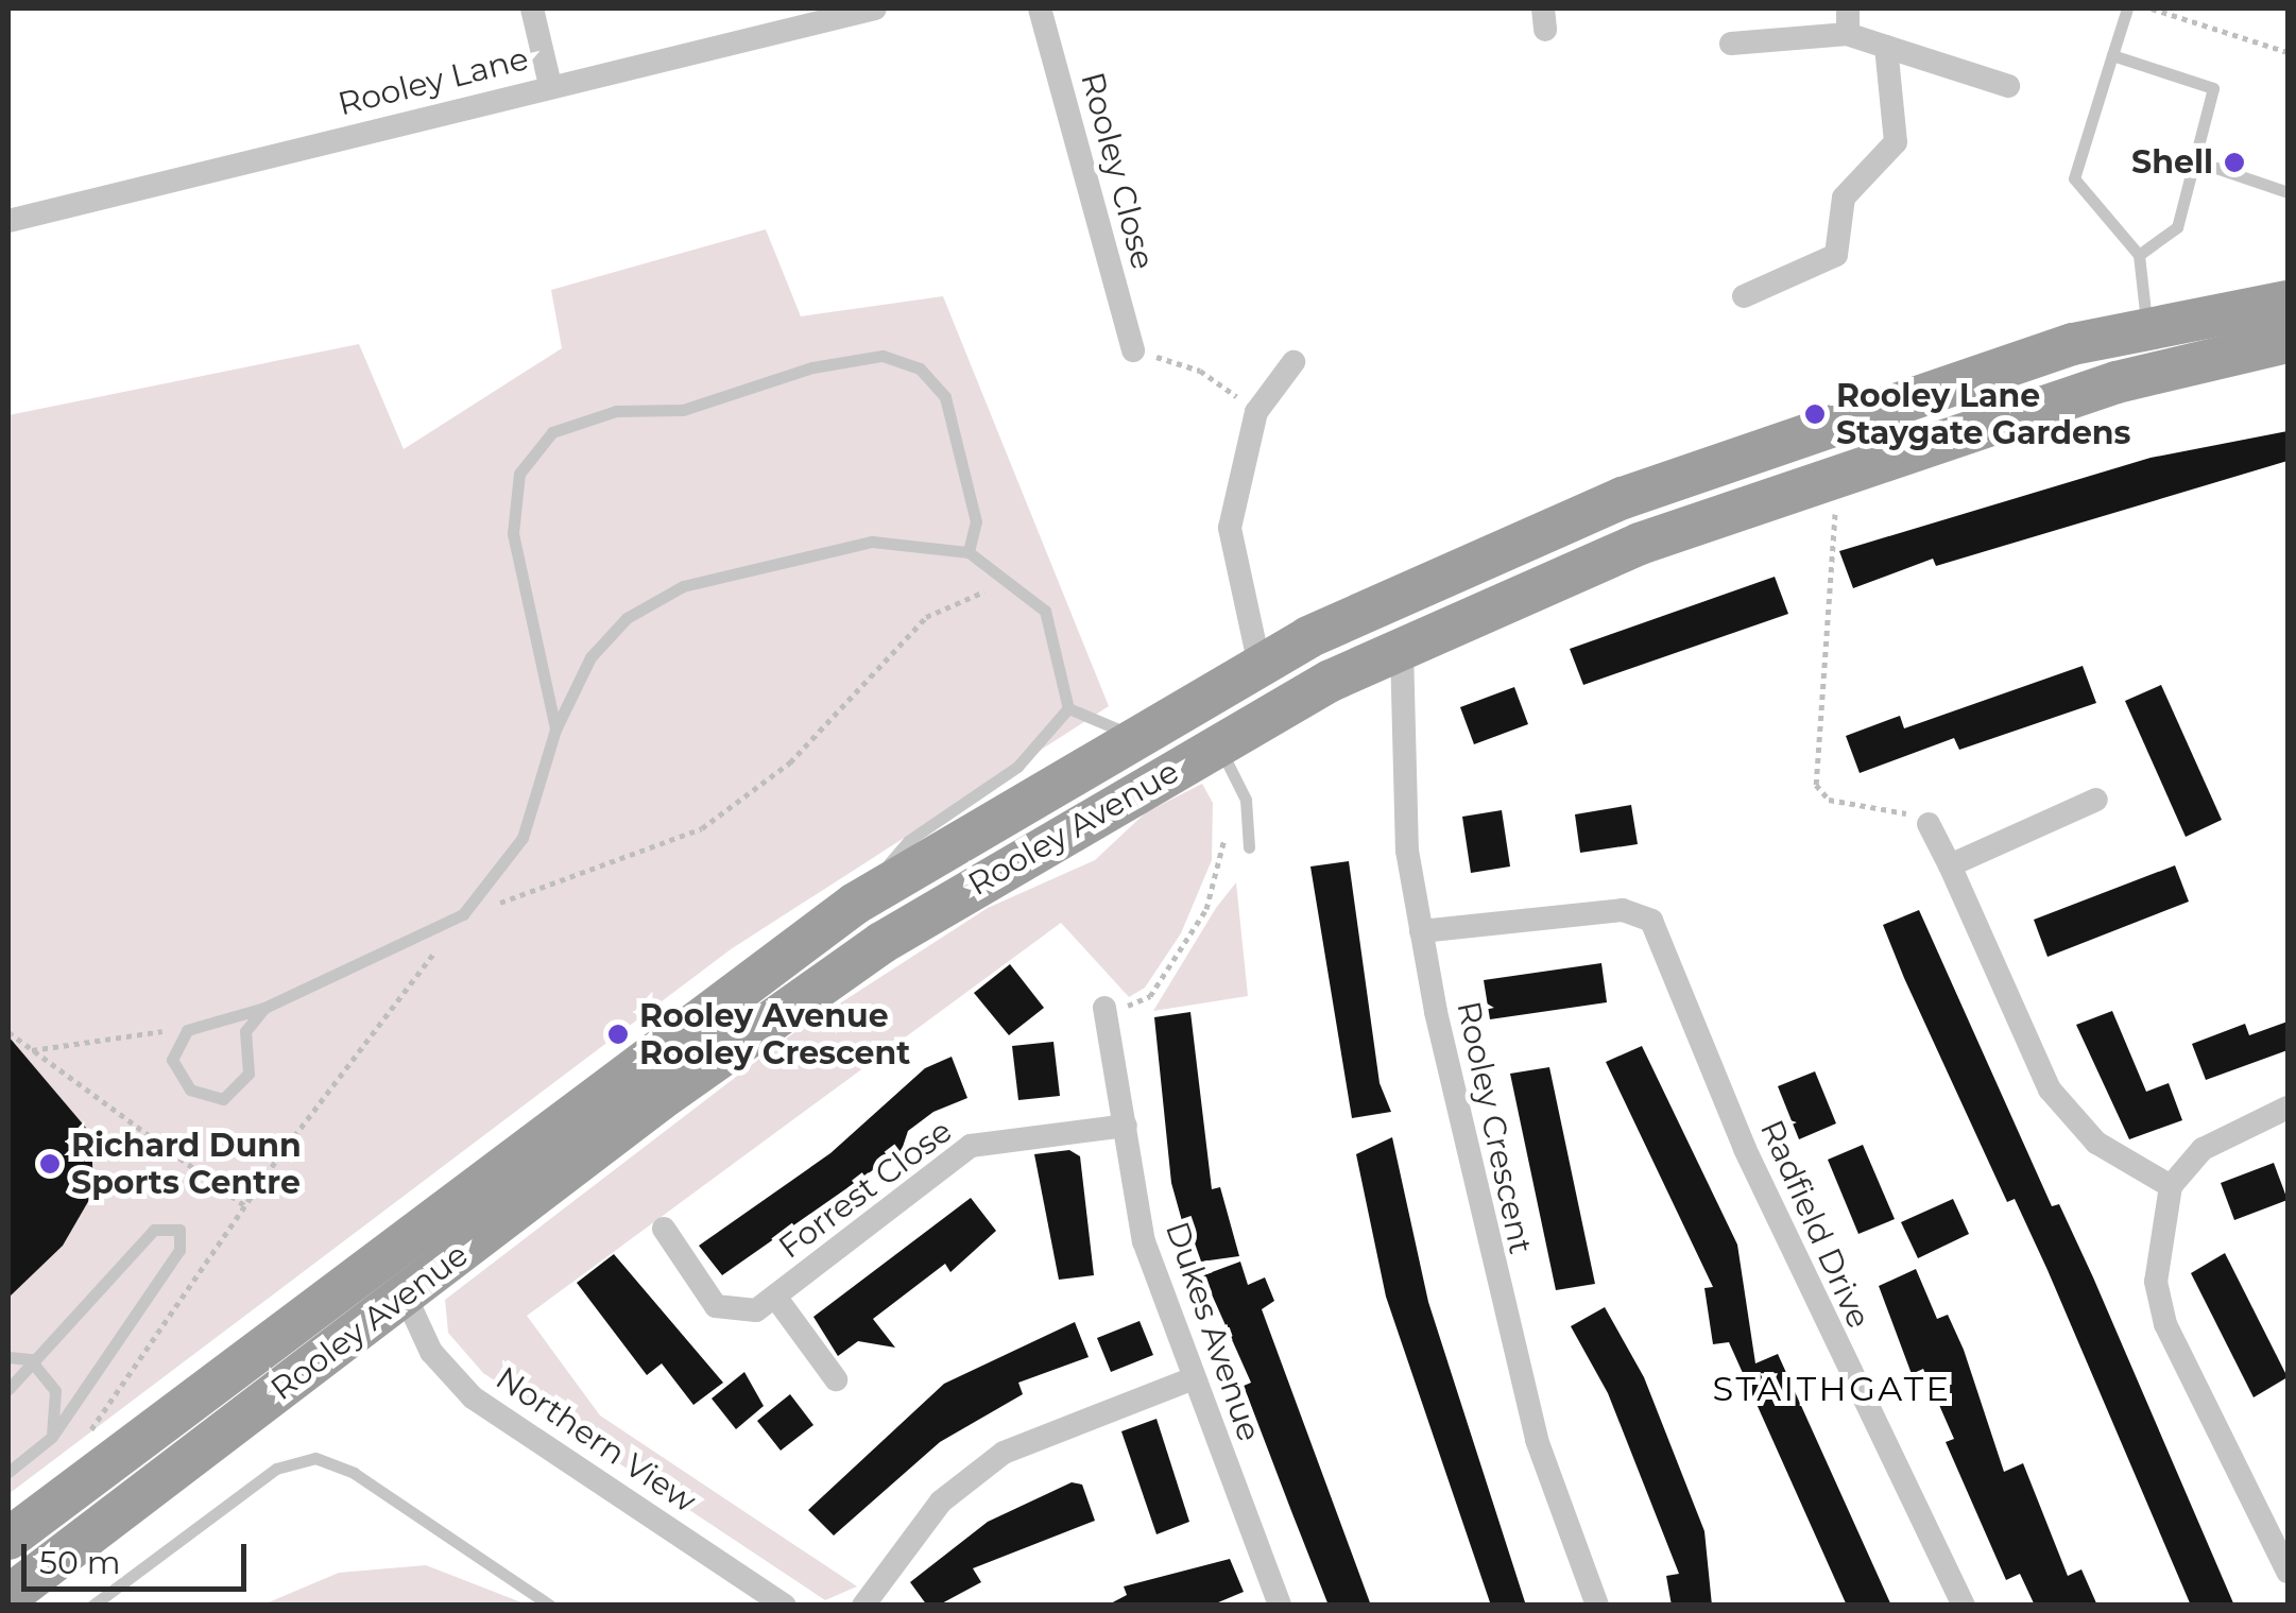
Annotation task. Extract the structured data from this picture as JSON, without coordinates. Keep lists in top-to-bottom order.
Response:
{
  "streets": {
    "highway": ["Rooley Avenue"],
    "street": [
      "Rooley Lane",
      "Rooley Close",
      "Rooley Crescent",
      "Forrest Close",
      "Radfield Drive",
      "Dukes Avenue",
      "Northern View"
    ]
  },
  "crossings": [
    ["Rooley Avenue", "Rooley Crescent"],
    ["Rooley Avenue", "Northern View"],
    ["Rooley Crescent", "Radfield Drive"],
    ["Forrest Close", "Dukes Avenue"]
  ],
  "districts": ["STAITHGATE"],
  "places": [
    "Shell",
    "Rooley Lane Staygate Gardens",
    "Rooley Avenue Rooley Crescent",
    "Richard Dunn Sports Centre"
  ],
  "scale_bar": "50 m"
}
